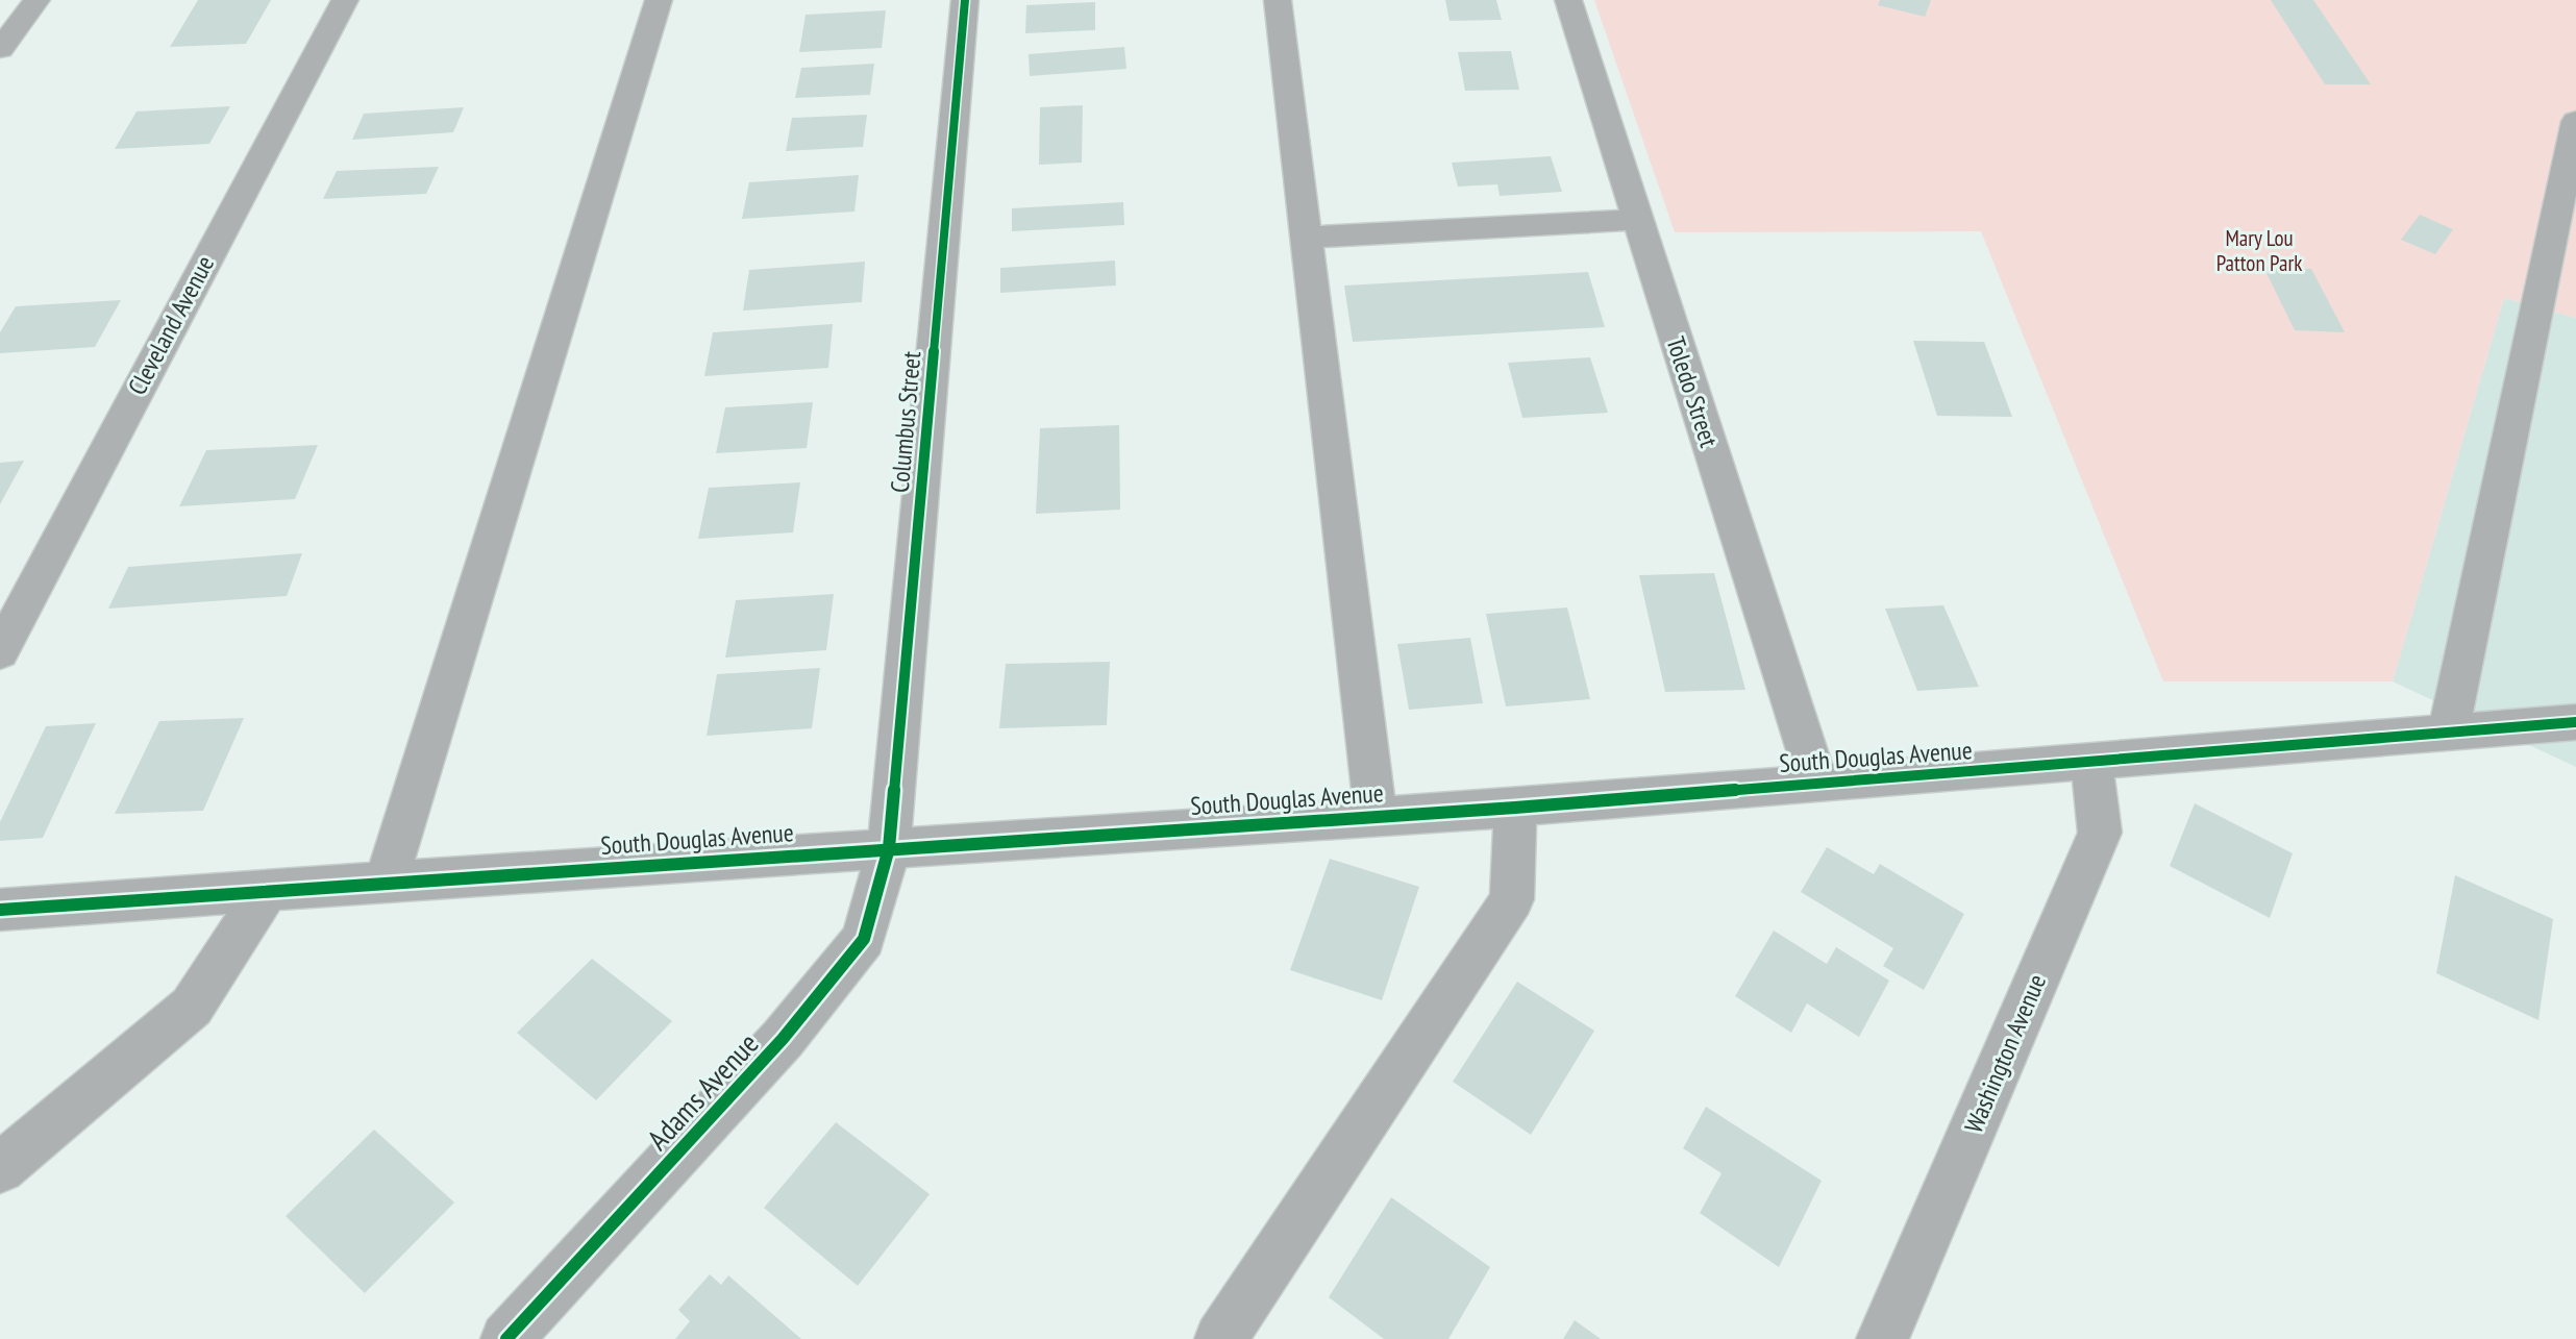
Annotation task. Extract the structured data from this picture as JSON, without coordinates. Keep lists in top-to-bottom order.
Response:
{
  "streets": {
    "street": [
      "Cleveland Avenue",
      "Toledo Street",
      "Columbus Street",
      "South Douglas Avenue",
      "Washington Avenue",
      "Adams Avenue"
    ]
  },
  "crossings": [
    ["Toledo Street", "South Douglas Avenue"],
    ["Columbus Street", "South Douglas Avenue"],
    ["Columbus Street", "Adams Avenue"],
    ["South Douglas Avenue", "Washington Avenue"],
    ["South Douglas Avenue", "Adams Avenue"]
  ],
  "parks": ["Mary Lou Patton Park"]
}
